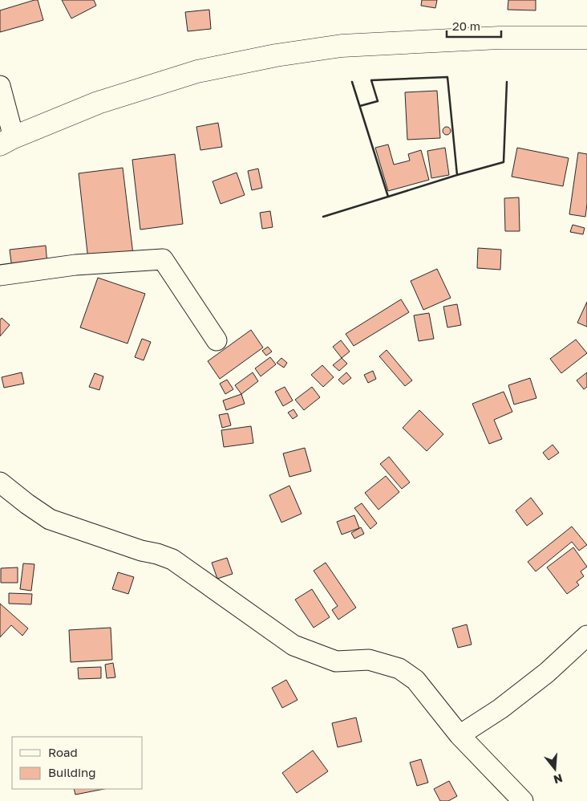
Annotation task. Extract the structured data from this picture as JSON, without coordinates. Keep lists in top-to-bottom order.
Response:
{
  "legend": ["Road", "Building"],
  "scale_bar": "20 m",
  "north": "bottom"
}
